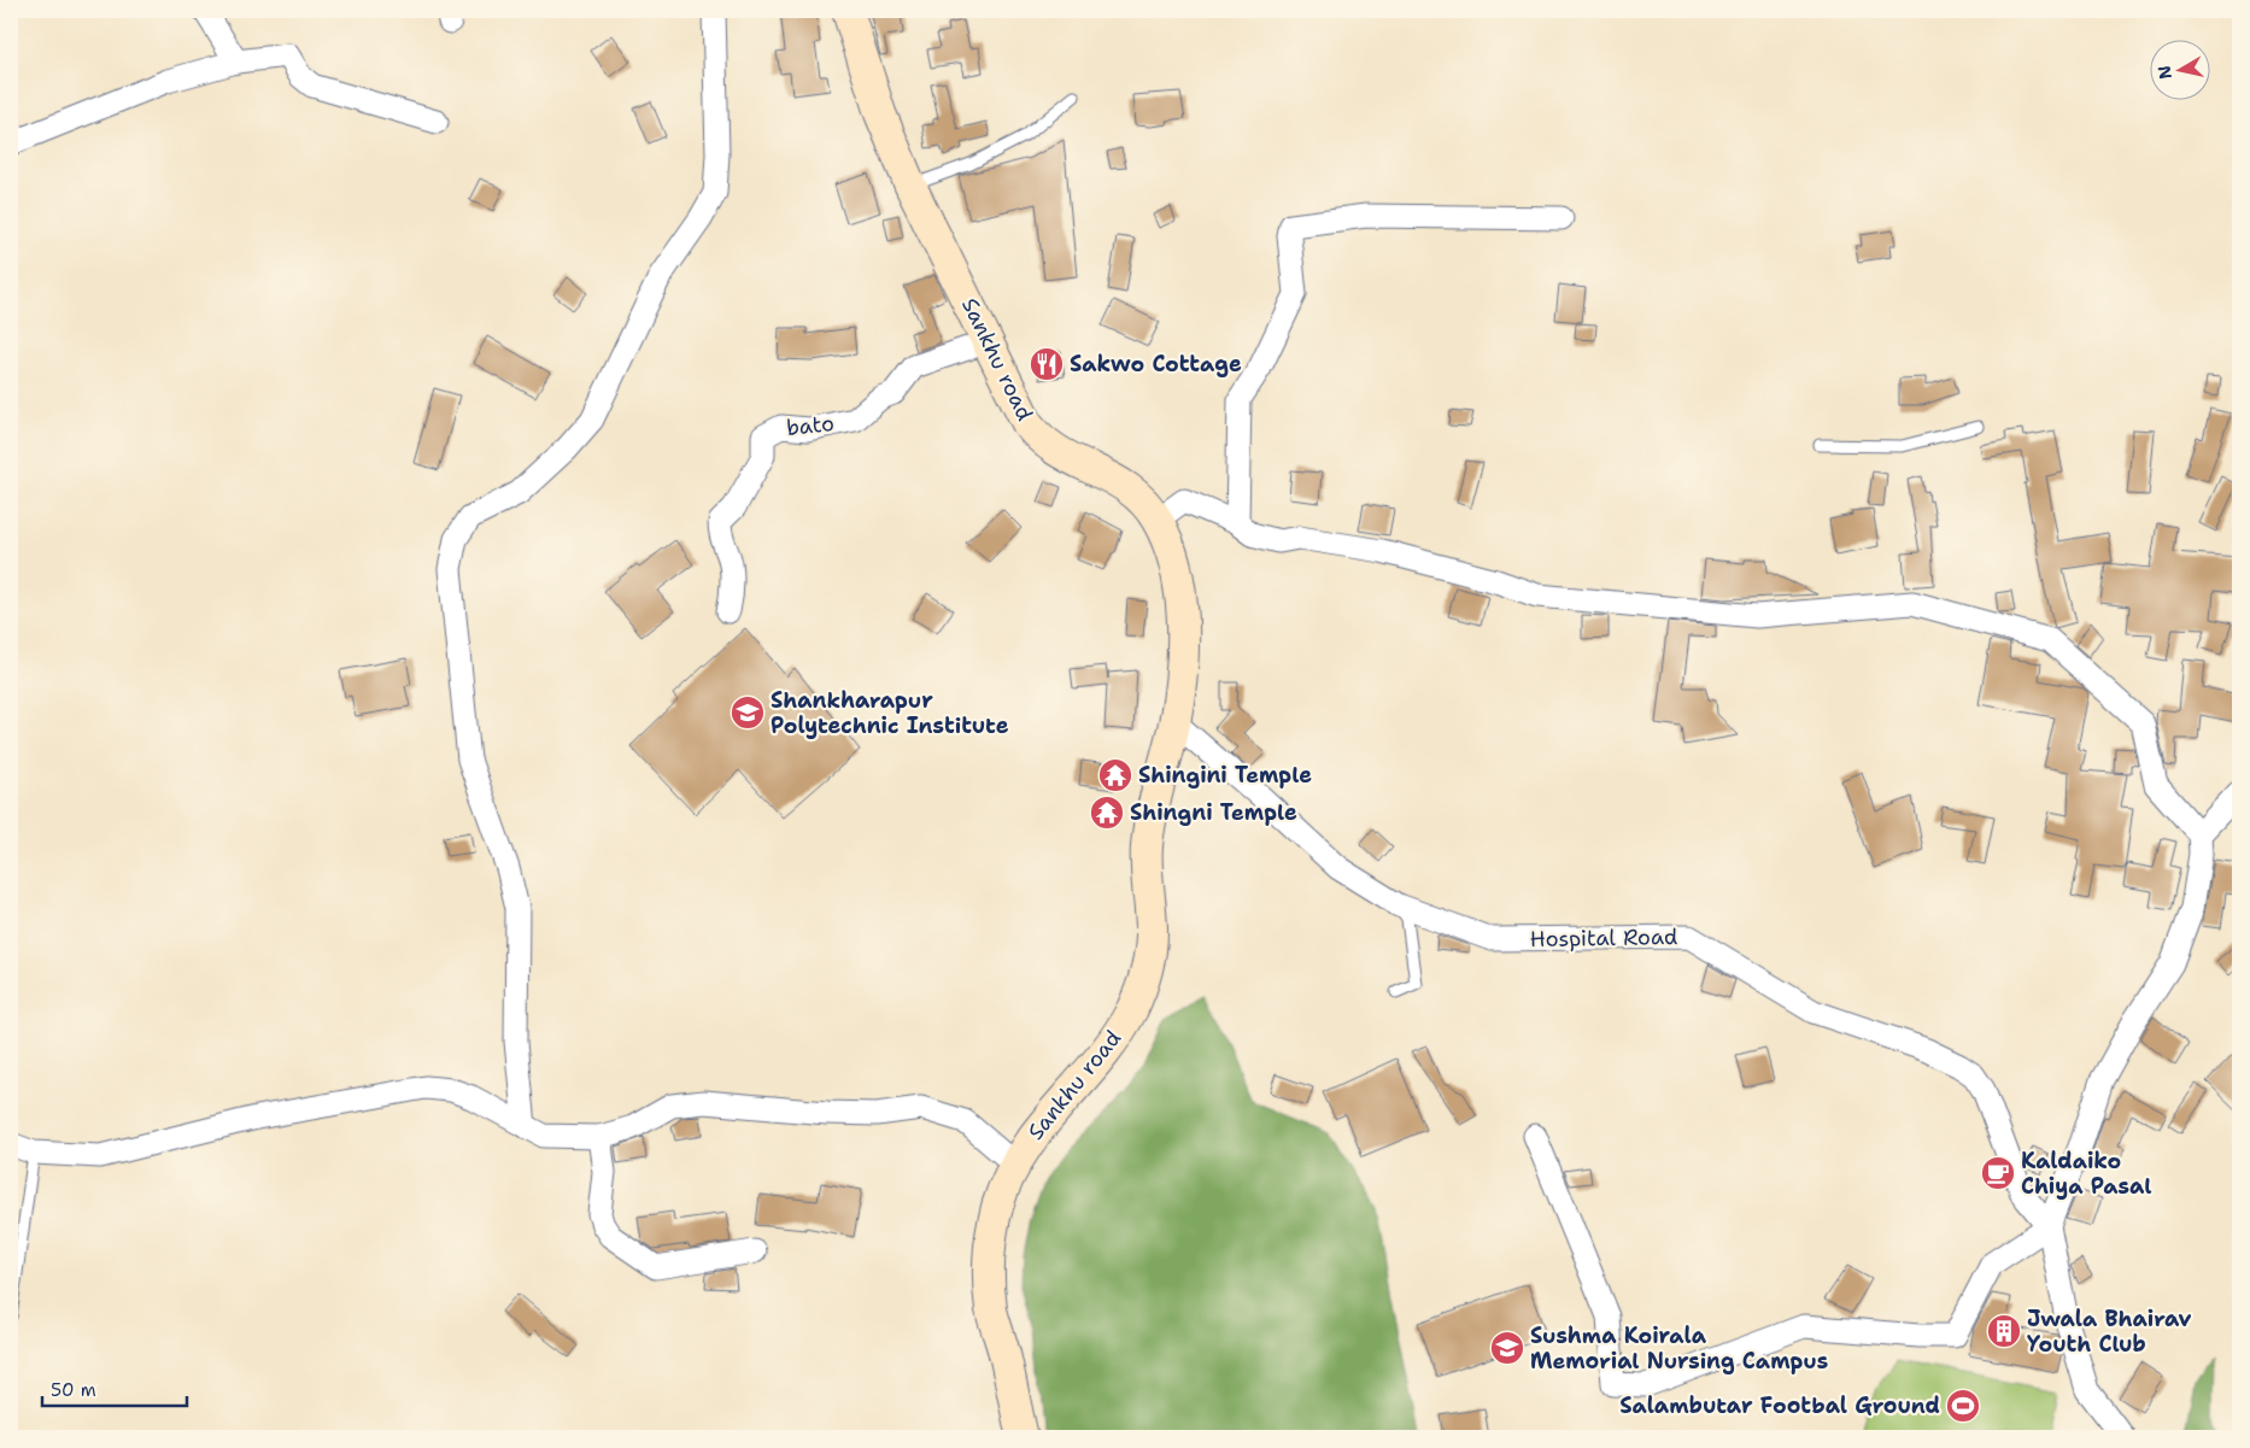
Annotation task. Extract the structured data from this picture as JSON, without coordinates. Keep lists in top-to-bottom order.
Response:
{
  "streets": {
    "main road": ["Sankhu road"],
    "street": ["bato", "Hospital Road"]
  },
  "crossings": [
    ["Sankhu road", "bato"],
    ["Sankhu road", "Hospital Road"]
  ],
  "places": {
    "restaurant": ["Sakwo Cottage"],
    "school or university": ["Shankharapur Polytechnic Institute", "Sushma Koirala Memorial Nursing Campus"],
    "temple": ["Shingini Temple", "Shingni Temple"],
    "cafe": ["Kaldaiko Chiya Pasal"],
    "building": ["Jwala Bhairav Youth Club"],
    "sports": ["Salambutar Footbal Ground"]
  },
  "scale_bar": "50 m",
  "north": "left"
}
